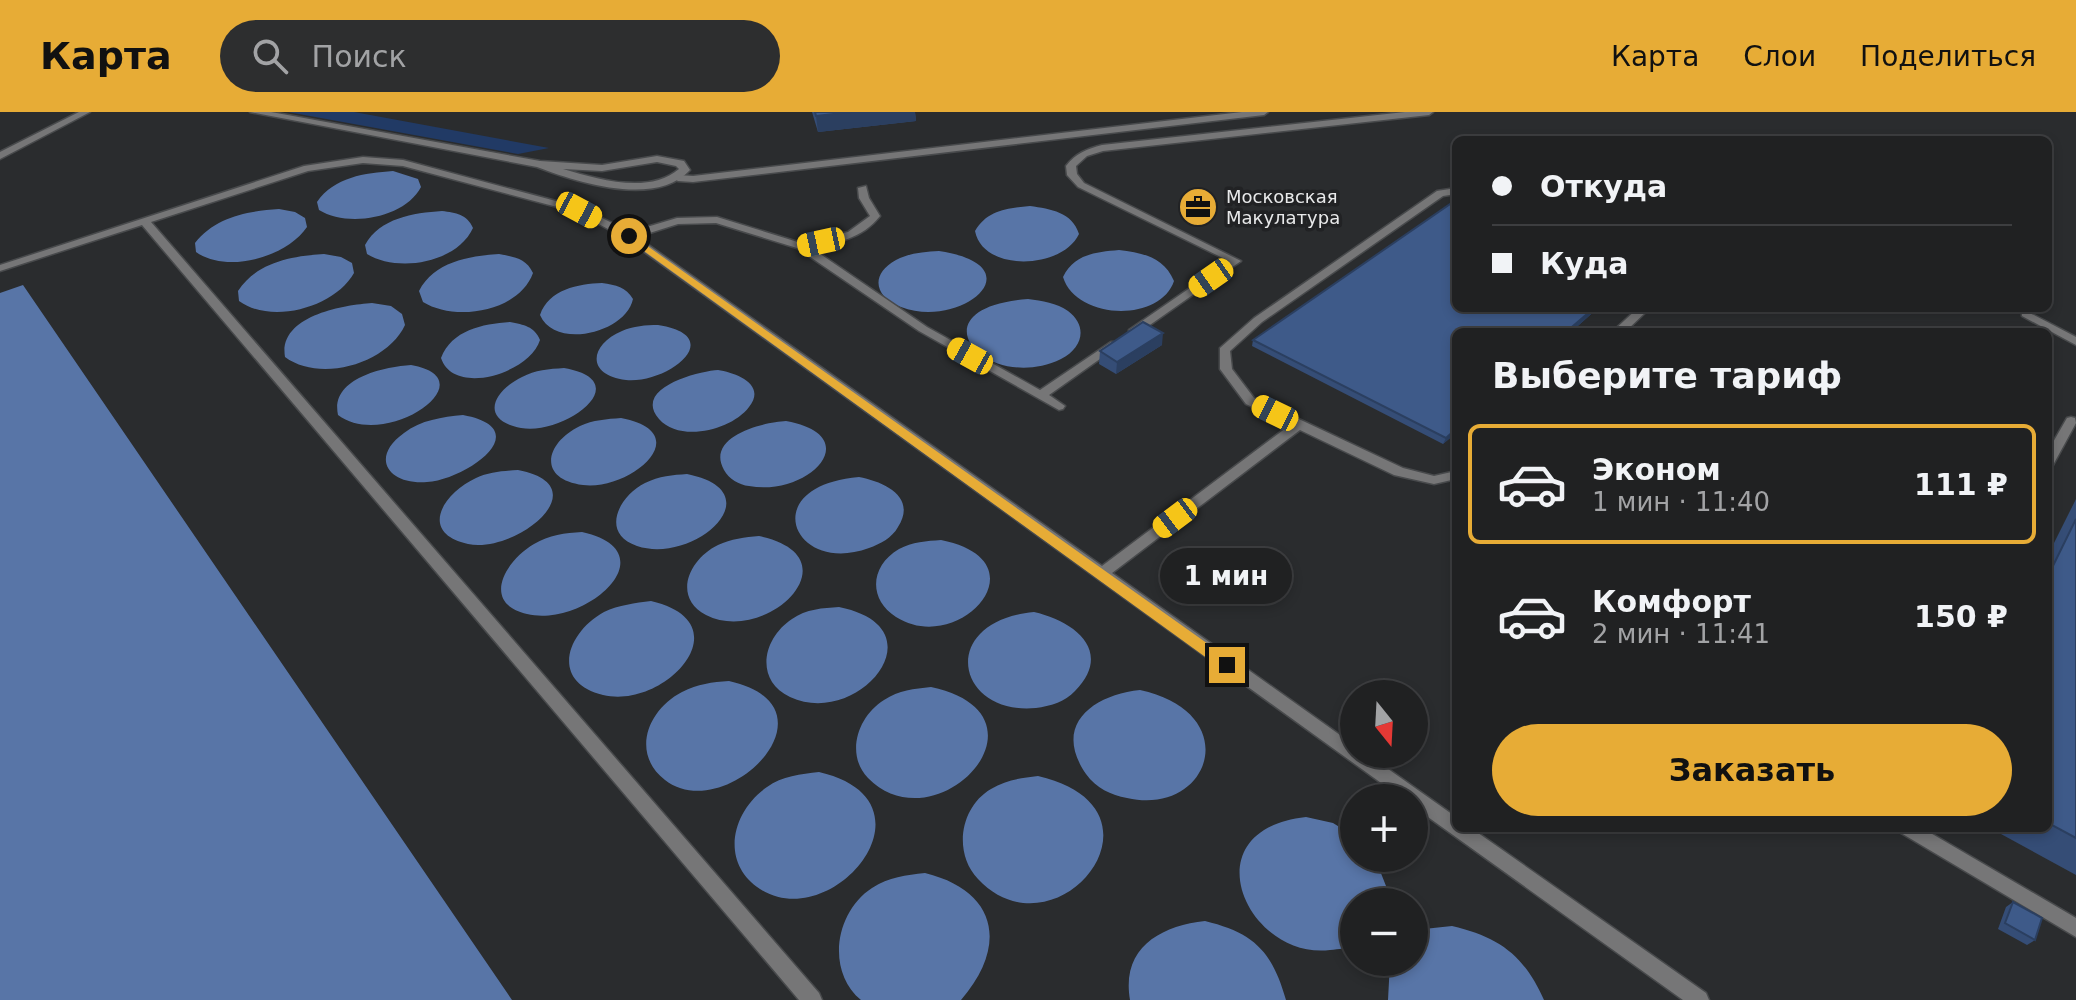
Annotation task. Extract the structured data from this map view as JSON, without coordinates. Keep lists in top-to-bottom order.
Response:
{
  "places": {
    "office": ["Московская Макулатура"]
  },
  "north": "bottom",
  "page": {
    "header": "Карта",
    "search": "Поиск",
    "nav": ["Карта", "Слои", "Поделиться"],
    "banner": ["Откуда", "Куда"],
    "heading": "Выберите тариф",
    "list": [
      {
        "name": "Эконом",
        "note": "1 мин · 11:40",
        "value": "111 ₽"
      },
      {
        "name": "Комфорт",
        "note": "2 мин · 11:41",
        "value": "150 ₽"
      }
    ],
    "bubble": "1 мин",
    "map_buttons": ["+", "−"],
    "buttons": "Заказать"
  }
}
